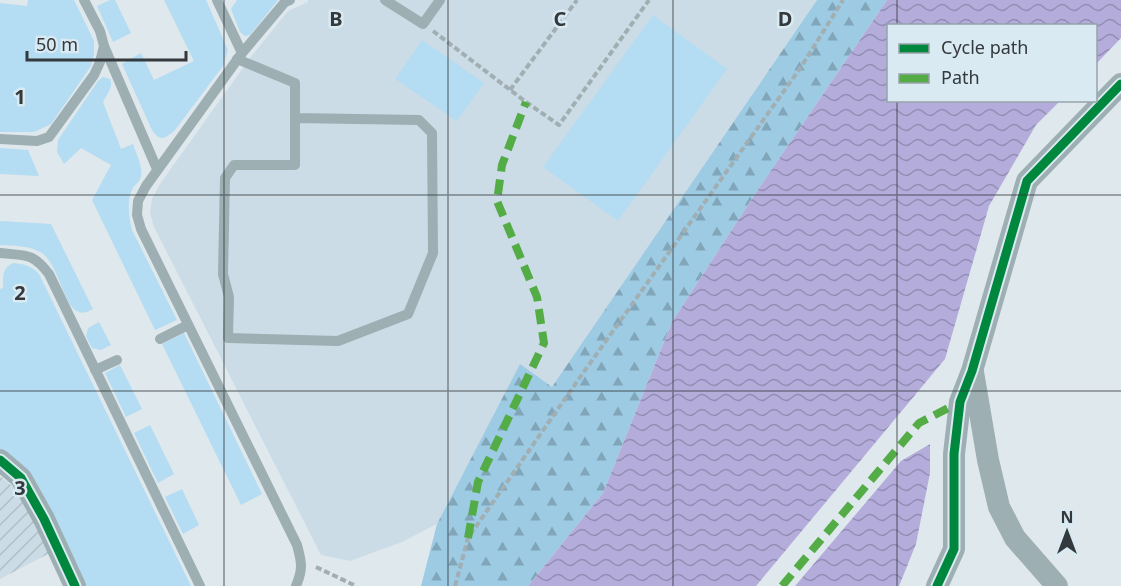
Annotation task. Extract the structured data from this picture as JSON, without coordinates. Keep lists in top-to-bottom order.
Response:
{
  "legend": ["Cycle path", "Path"],
  "scale_bar": "50 m",
  "north": "top",
  "grid": {
    "columns": ["B", "C", "D"],
    "rows": ["1", "2", "3"]
  }
}
